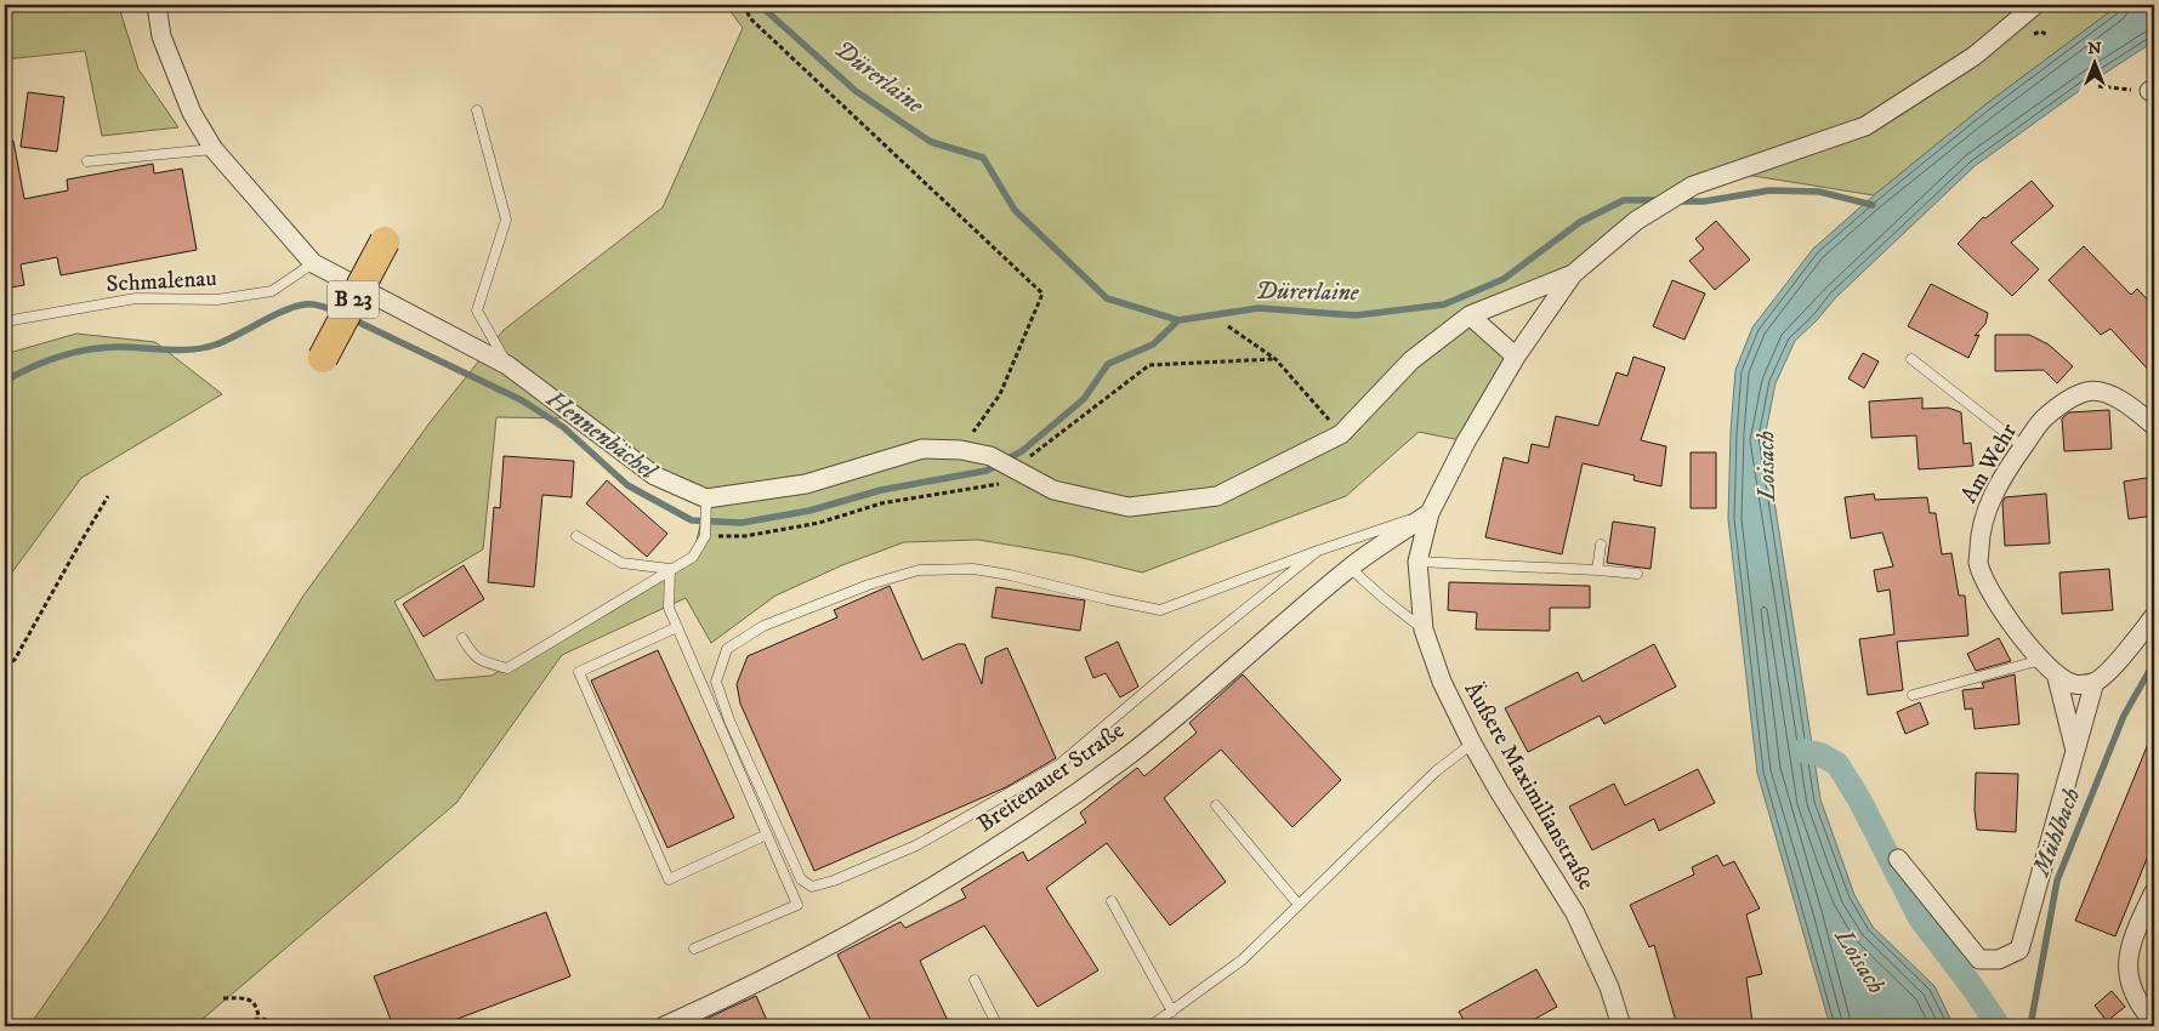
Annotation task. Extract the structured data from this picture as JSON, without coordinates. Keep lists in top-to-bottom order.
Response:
{
  "streets": {
    "main road": ["B 23"],
    "street": ["Am Wehr", "Breitenauer Straße", "Äußere Maximilianstraße"],
    "lane": ["Schmalenau"]
  },
  "crossings": [
    ["Breitenauer Straße", "Äußere Maximilianstraße"]
  ],
  "water": [
    "Dürerlaine",
    "Hennenbächel",
    "Loisach",
    "Mühlbach"
  ],
  "north": "top"
}
